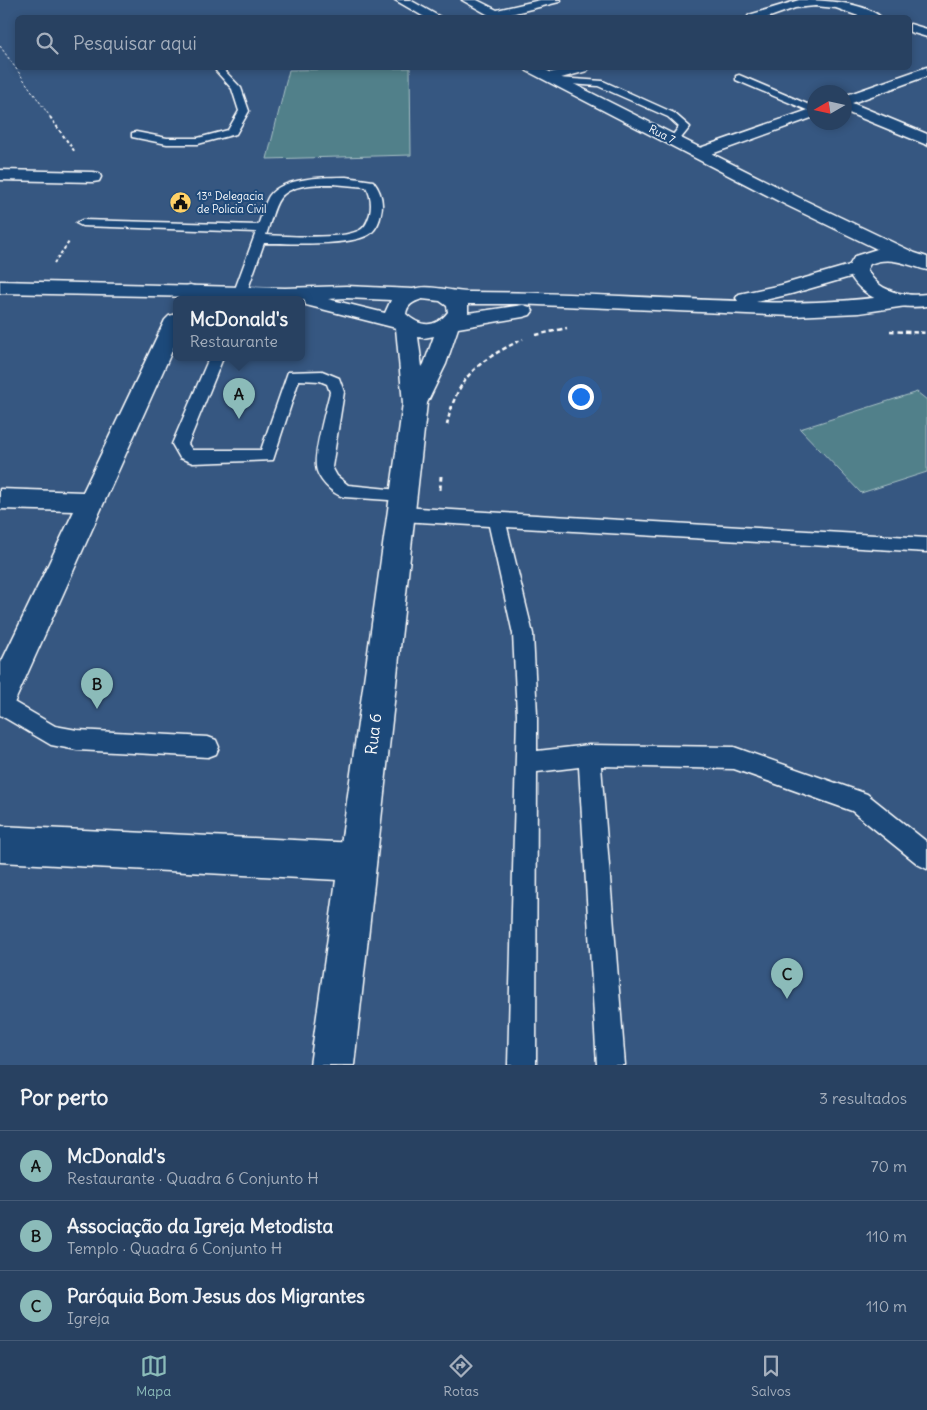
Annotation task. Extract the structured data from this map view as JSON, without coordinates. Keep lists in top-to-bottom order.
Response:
{
  "streets": {
    "street": ["Rua 7", "Rua 6"]
  },
  "places": {
    "public building": ["13ª Delegacia de Policia Civil"]
  },
  "north": "left",
  "page": {
    "search": "Pesquisar aqui",
    "popup": ["McDonald's", "Restaurante"],
    "pins": ["A", "B", "C"],
    "heading": ["Por perto", "3 resultados"],
    "list": [
      {
        "mark": "A",
        "name": "McDonald's",
        "note": "Restaurante · Quadra 6 Conjunto H",
        "value": "70 m"
      },
      {
        "mark": "B",
        "name": "Associação da Igreja Metodista",
        "note": "Templo · Quadra 6 Conjunto H",
        "value": "110 m"
      },
      {
        "mark": "C",
        "name": "Paróquia Bom Jesus dos Migrantes",
        "note": "Igreja",
        "value": "110 m"
      }
    ],
    "nav": ["Mapa", "Rotas", "Salvos"]
  }
}
